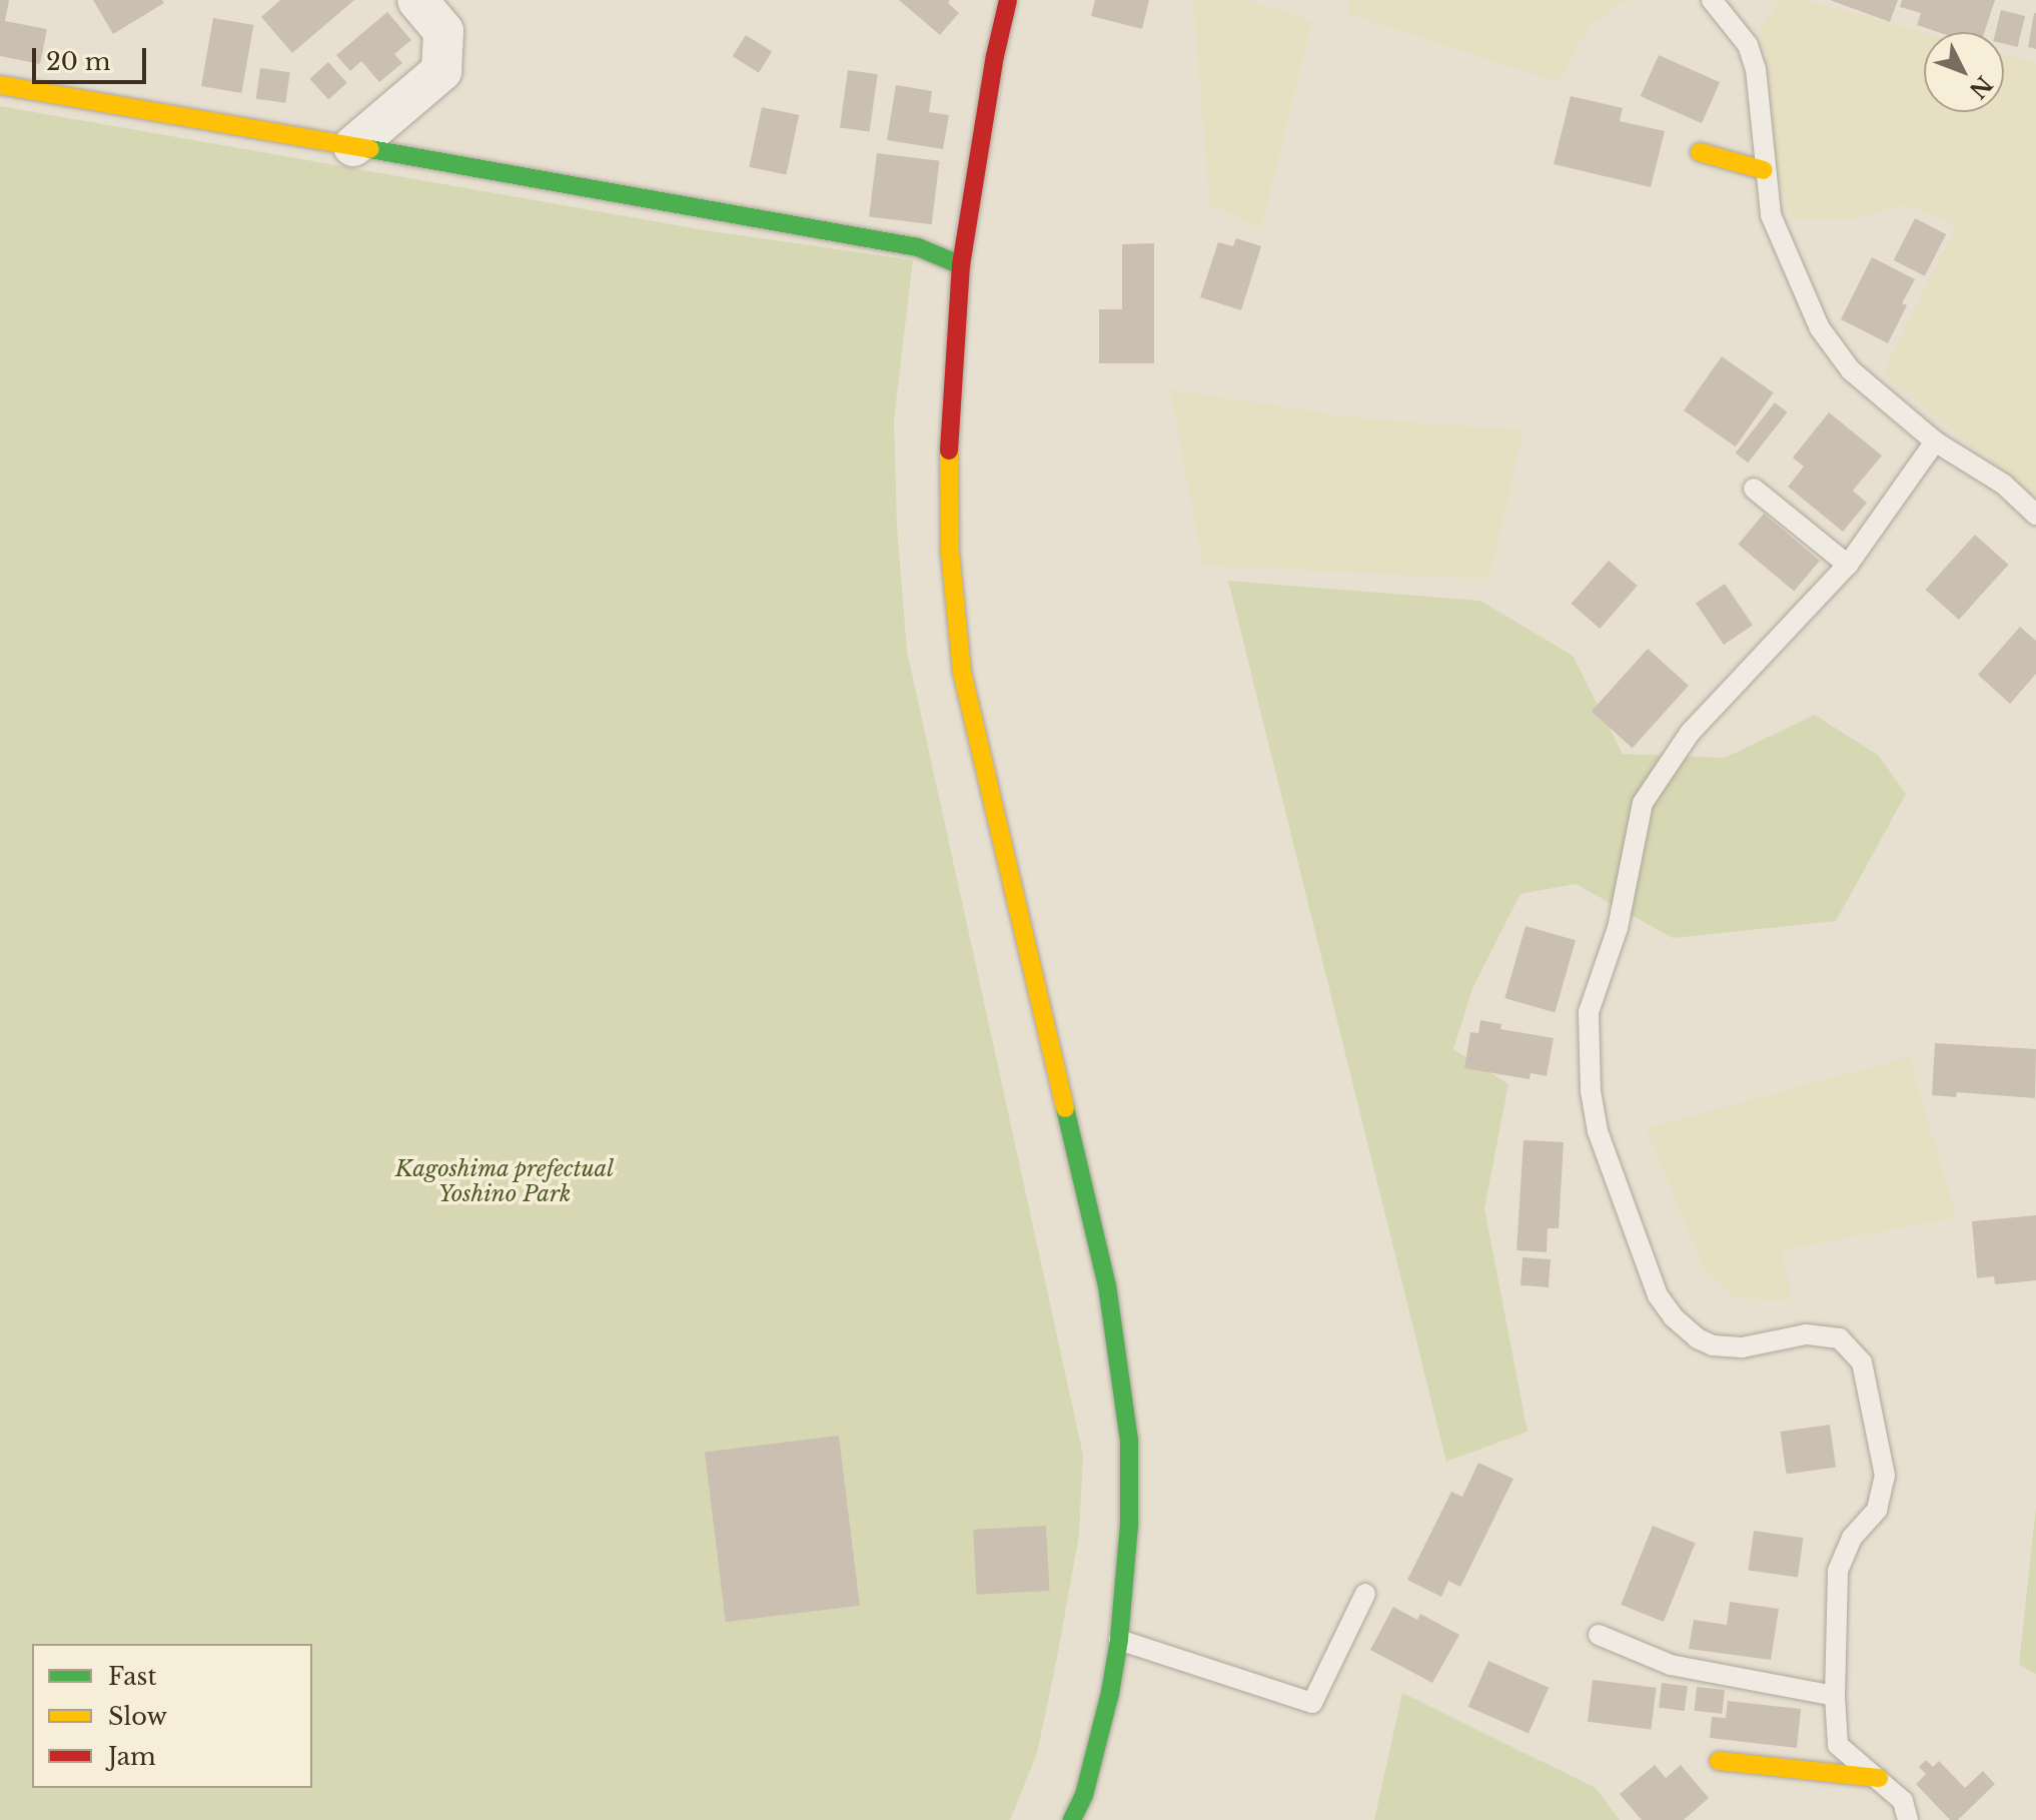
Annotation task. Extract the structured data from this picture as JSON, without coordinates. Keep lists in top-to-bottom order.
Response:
{
  "parks": ["Kagoshima prefectual Yoshino Park"],
  "legend": ["Fast", "Slow", "Jam"],
  "scale_bar": "20 m",
  "north": "bottom right"
}
